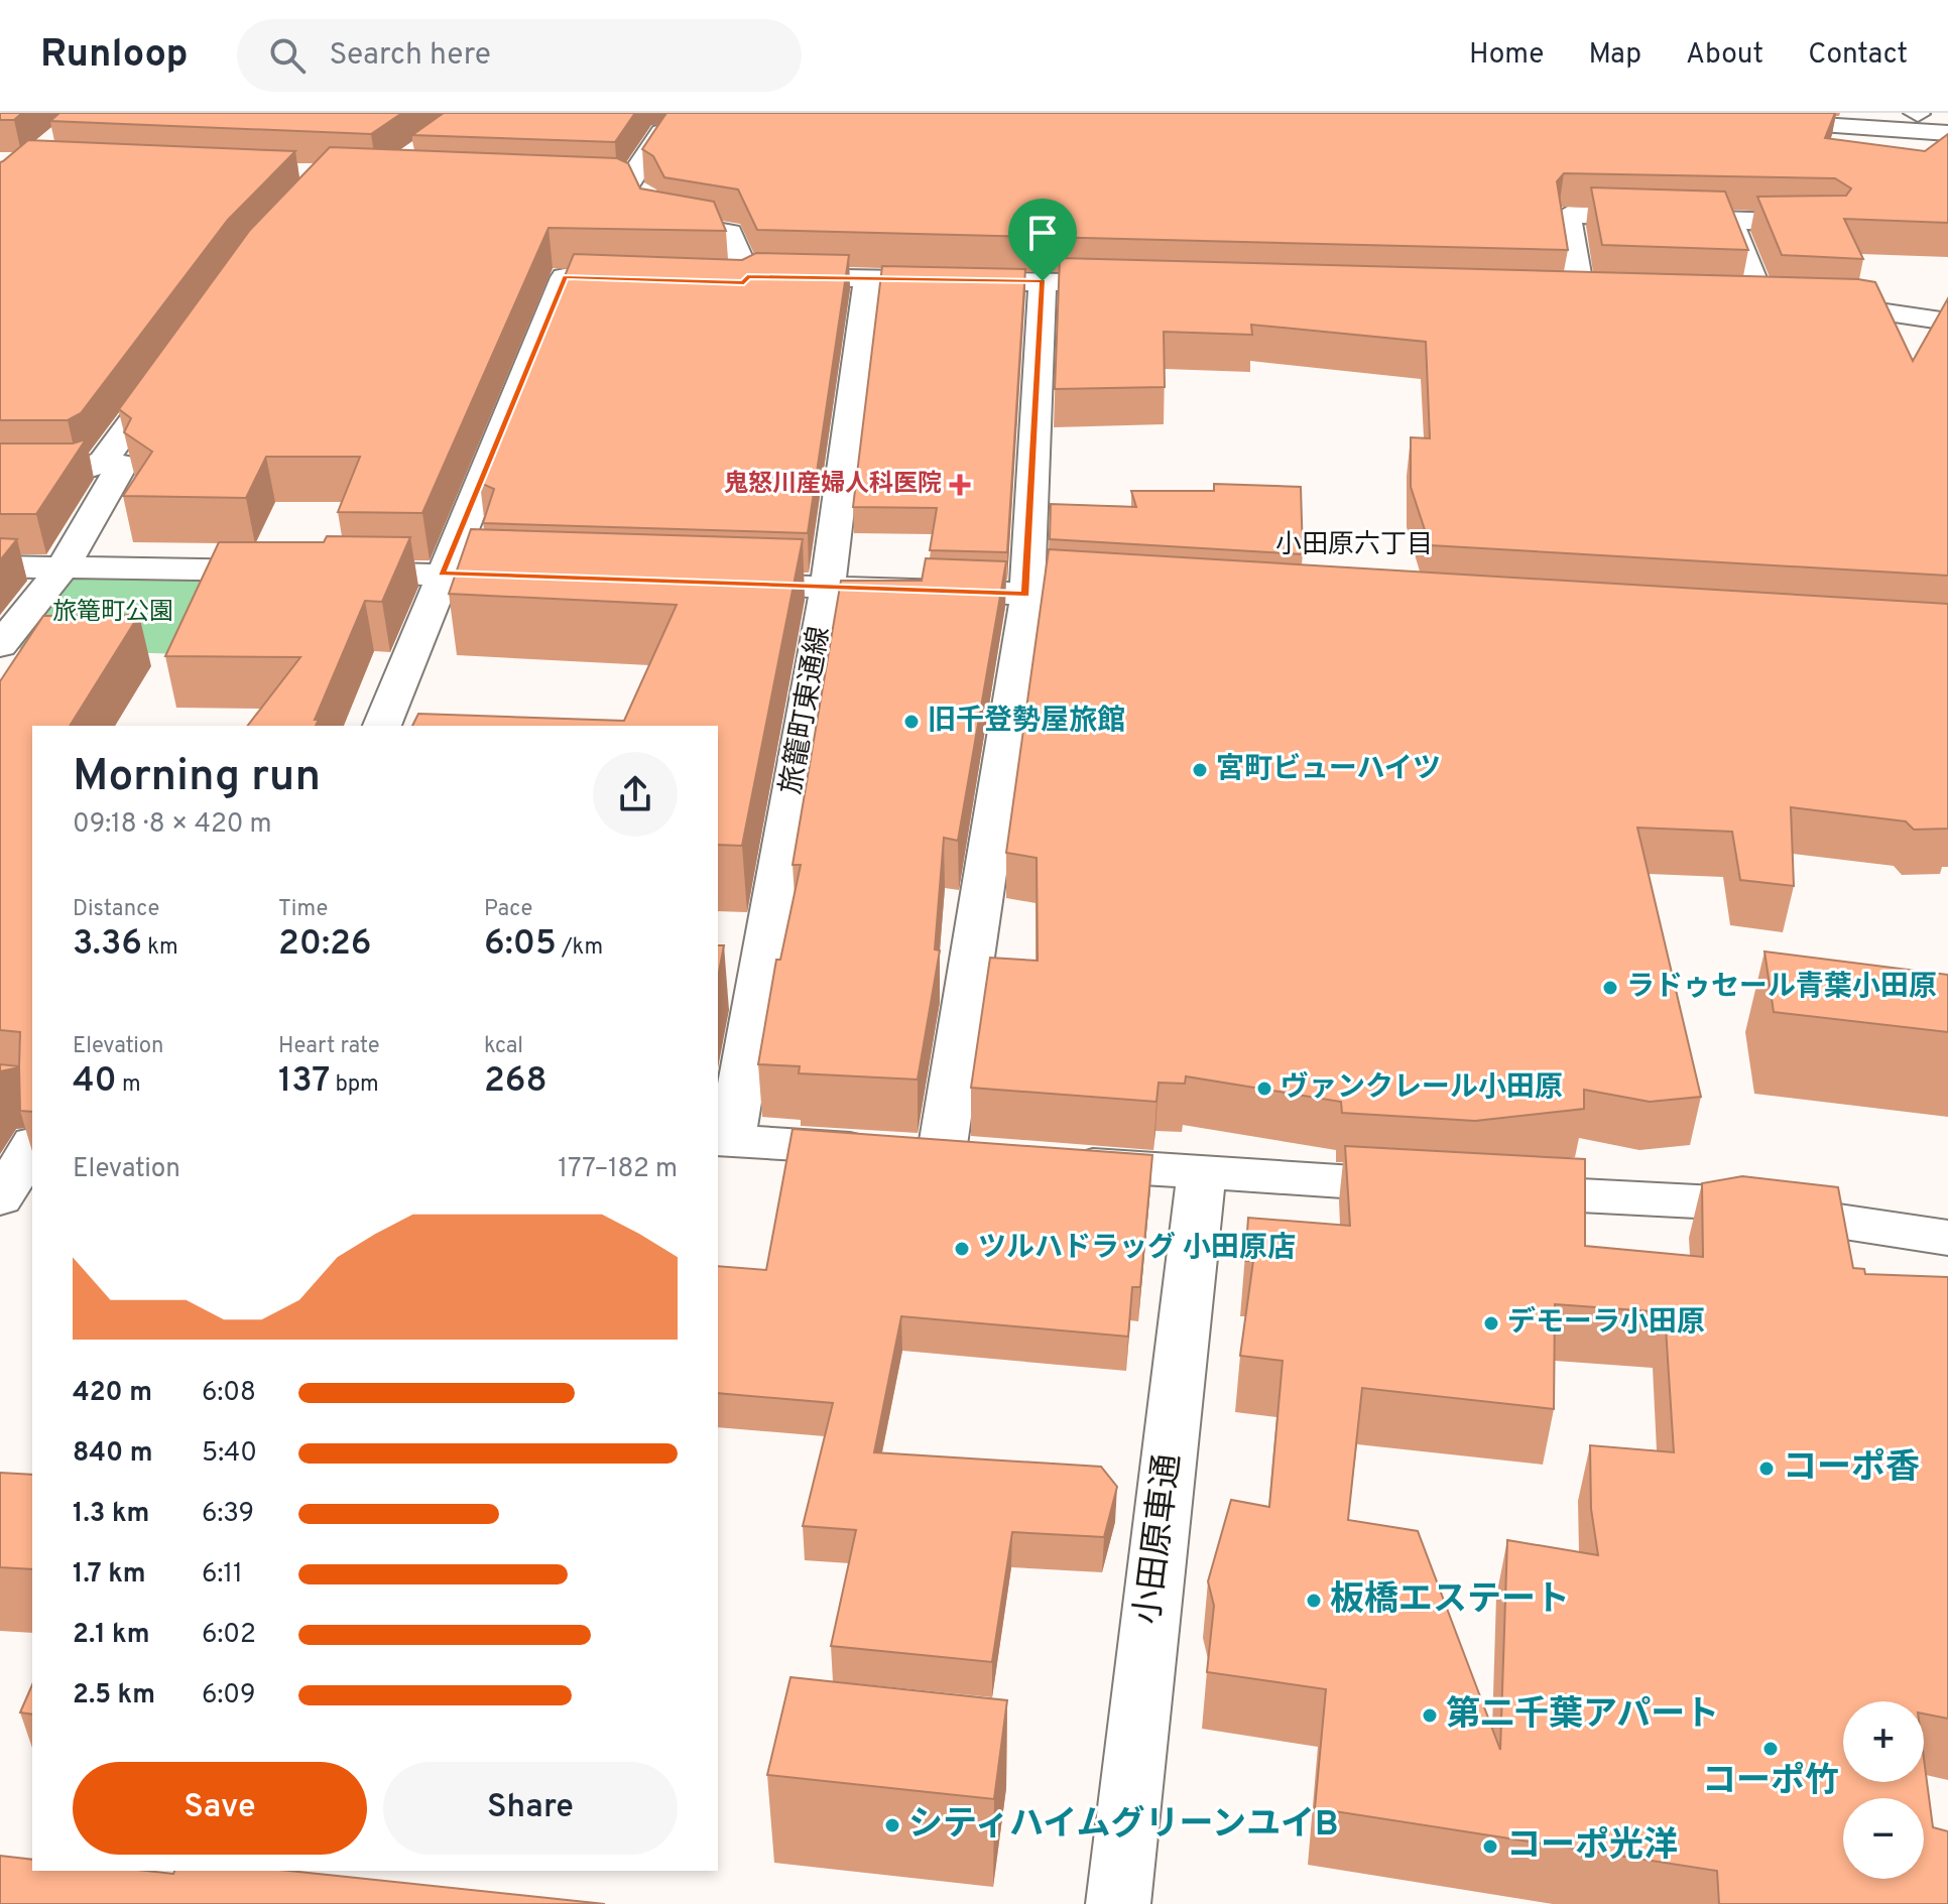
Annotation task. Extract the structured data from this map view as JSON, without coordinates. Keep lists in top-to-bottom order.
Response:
{
  "streets": {
    "street": ["旅籠町東通線", "小田原車通"]
  },
  "districts": ["小田原六丁目"],
  "parks": ["旅篭町公園"],
  "places": {
    "health": ["鬼怒川産婦人科医院"],
    "other": [
      "旧千登勢屋旅館",
      "宮町ビューハイツ",
      "ラドゥセール青葉小田原",
      "ヴァンクレール小田原",
      "ツルハドラッグ 小田原店",
      "デモーラ小田原",
      "コーポ香",
      "板橋エステート",
      "第二千葉アパート",
      "コーポ竹",
      "シティハイムグリーンユイB",
      "コーポ光洋"
    ]
  },
  "page": {
    "header": "Runloop",
    "search": "Search here",
    "nav": [
      "Home",
      "Map",
      "About",
      "Contact"
    ],
    "heading": ["Morning run", "09:18 · 8 × 420 m"],
    "stats": [
      ["Distance", "3.36 km"],
      ["Time", "20:26"],
      ["Pace", "6:05 /km"],
      ["Elevation", "40 m"],
      ["Heart rate", "137 bpm"],
      ["kcal", "268"]
    ],
    "chart": ["Elevation", "177–182 m"],
    "list": [
      {
        "name": "420 m",
        "note": "6:08"
      },
      {
        "name": "840 m",
        "note": "5:40"
      },
      {
        "name": "1.3 km",
        "note": "6:39"
      },
      {
        "name": "1.7 km",
        "note": "6:11"
      },
      {
        "name": "2.1 km",
        "note": "6:02"
      },
      {
        "name": "2.5 km",
        "note": "6:09"
      }
    ],
    "map_buttons": ["+", "−"],
    "buttons": ["Save", "Share"]
  }
}
